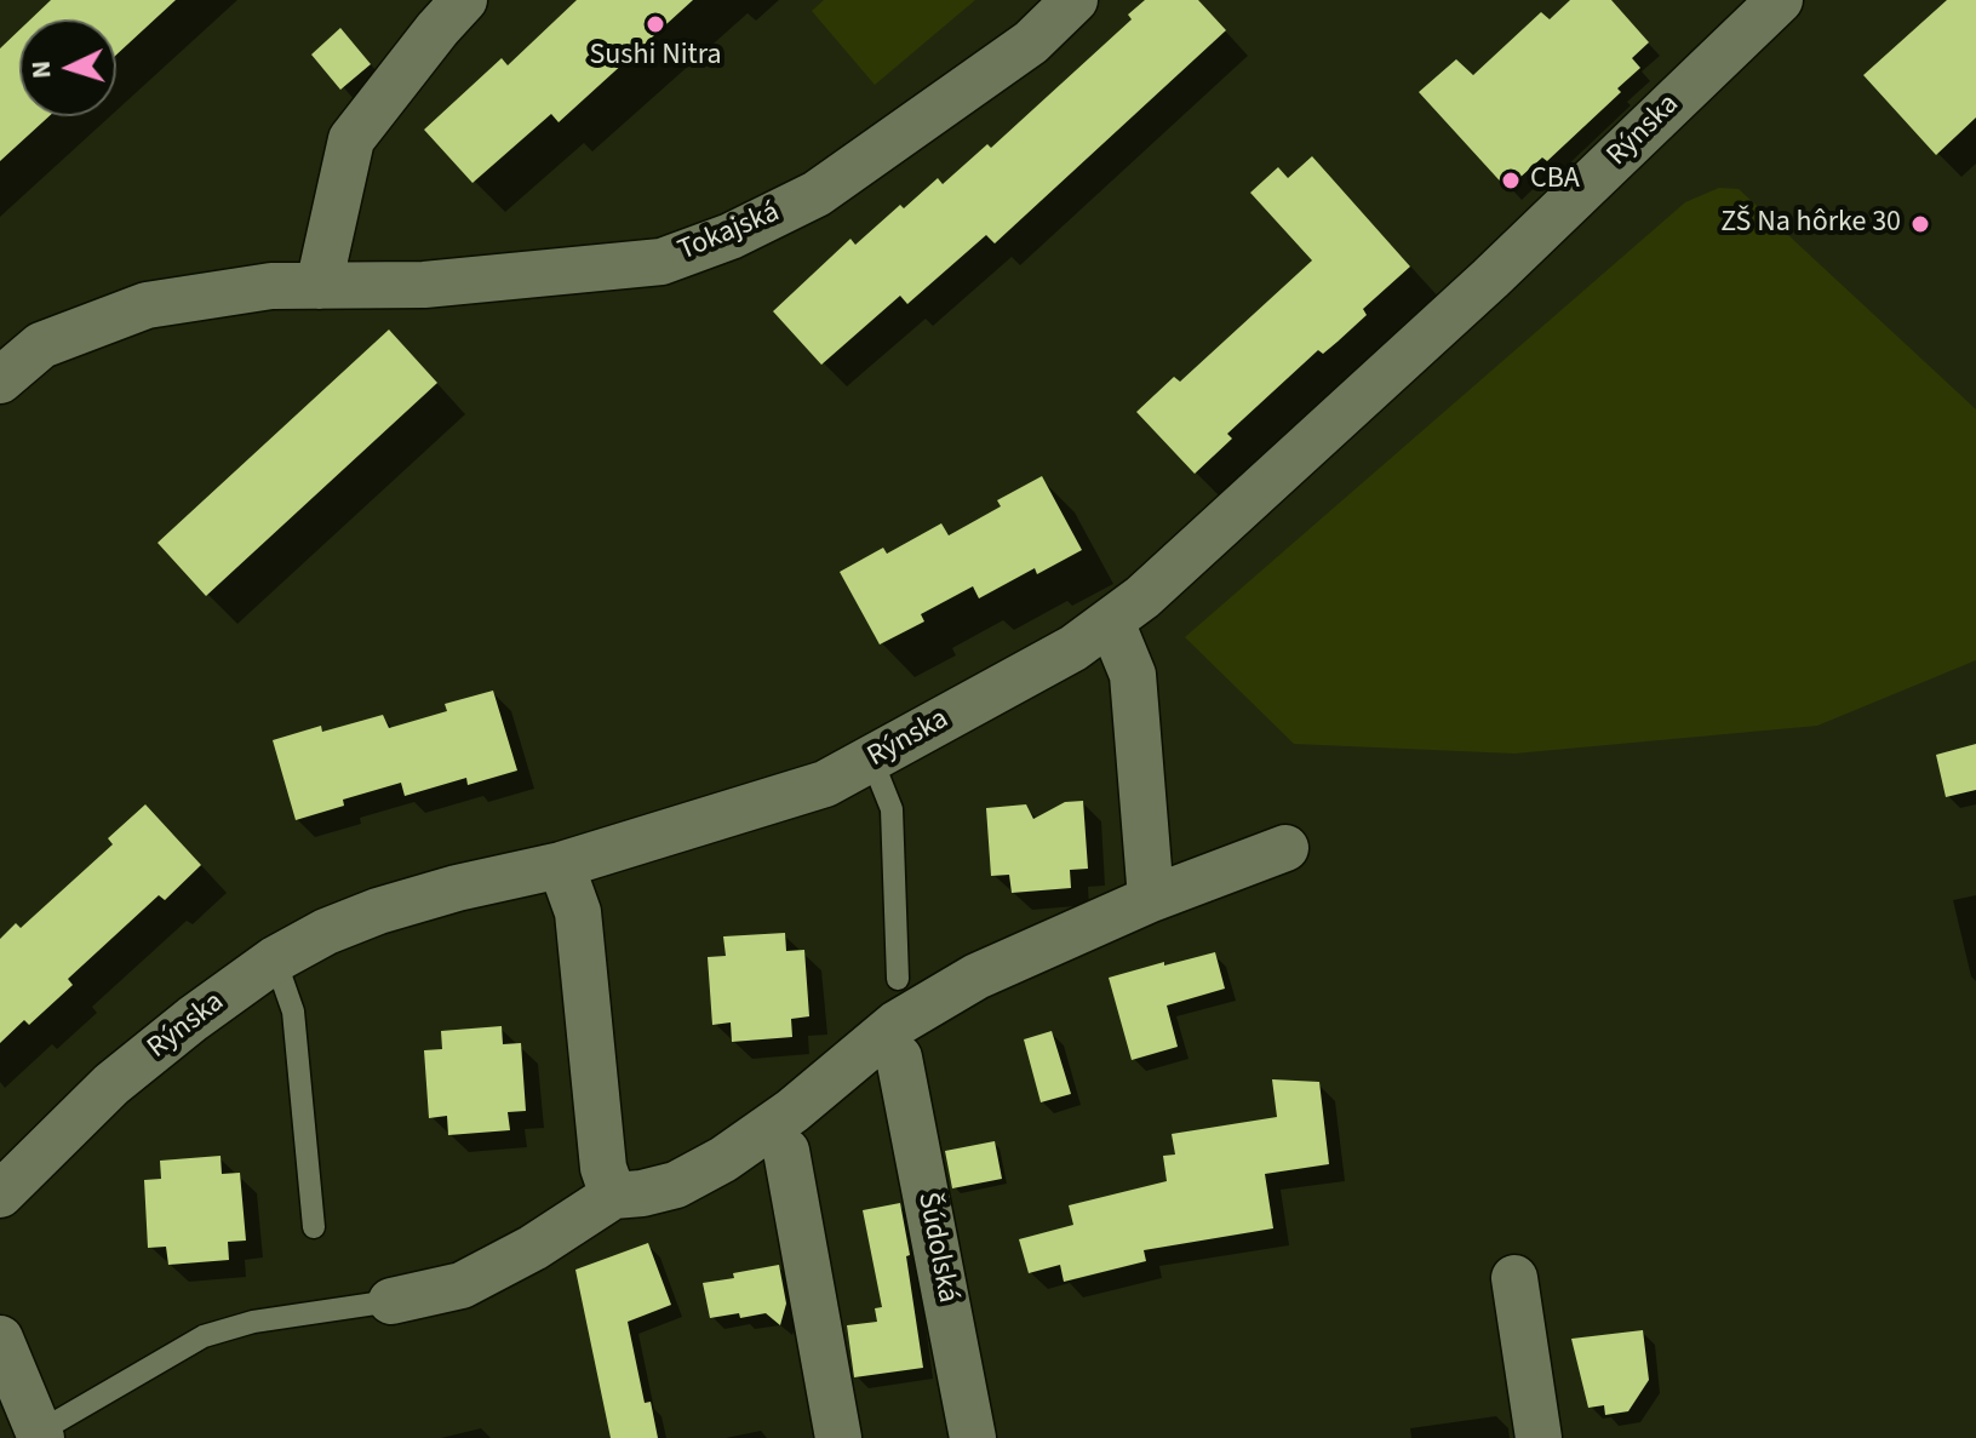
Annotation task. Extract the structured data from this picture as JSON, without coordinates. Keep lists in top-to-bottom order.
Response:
{
  "streets": {
    "street": ["Rýnska", "Tokajská", "Šúdolská"]
  },
  "places": ["Sushi Nitra", "CBA", "ZŠ Na hôrke 30"],
  "north": "left"
}
